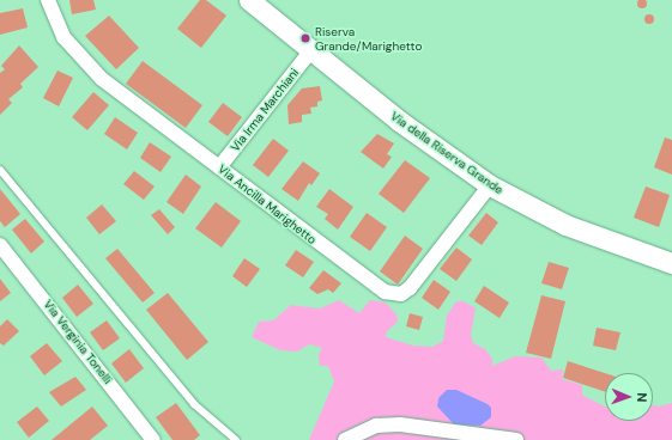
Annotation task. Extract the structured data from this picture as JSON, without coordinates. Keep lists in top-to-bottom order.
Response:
{
  "streets": {
    "street": [
      "Via Irma Marchiani",
      "Via della Riserva Grande",
      "Via Ancilla Marighetto",
      "Via Verginia Tonelli"
    ]
  },
  "crossings": [
    ["Via Irma Marchiani", "Via della Riserva Grande"],
    ["Via Irma Marchiani", "Via Ancilla Marighetto"],
    ["Via della Riserva Grande", "Via Ancilla Marighetto"]
  ],
  "places": ["Riserva Grande/Marighetto"],
  "north": "right"
}
